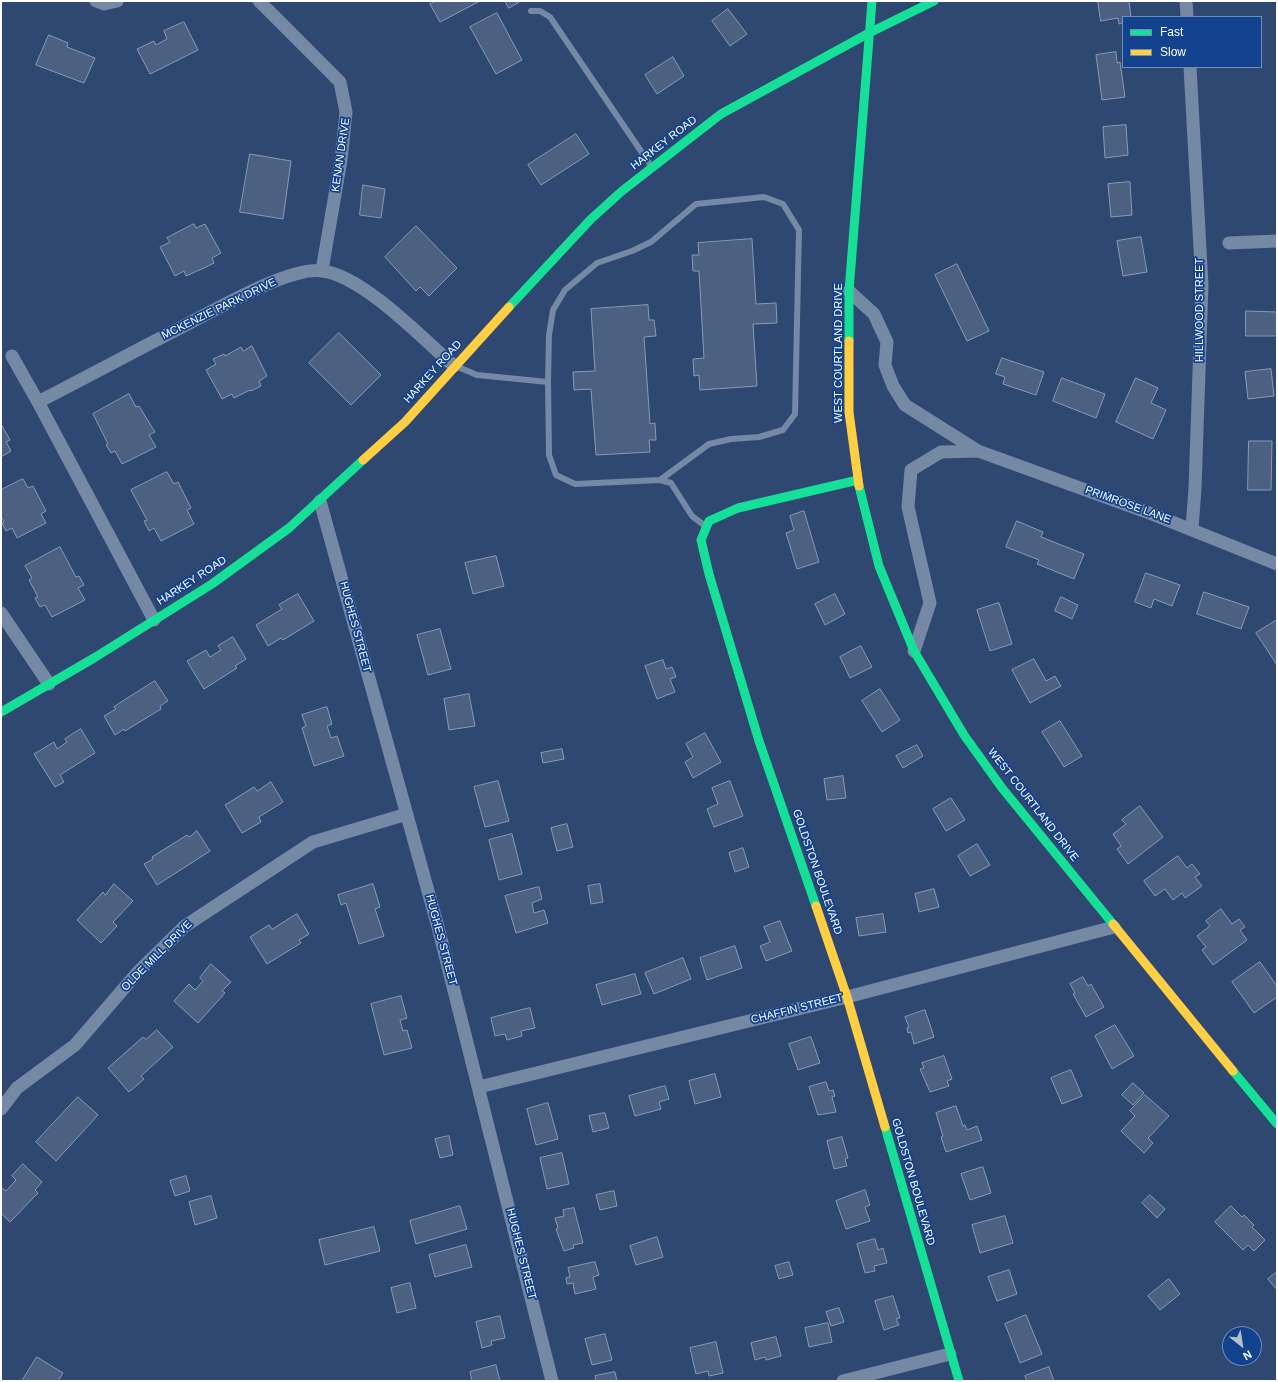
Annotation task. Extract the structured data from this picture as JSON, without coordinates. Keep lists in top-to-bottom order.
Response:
{
  "streets": {
    "street": [
      "HARKEY ROAD",
      "KENAN DRIVE",
      "MCKENZIE PARK DRIVE",
      "HILLWOOD STREET",
      "WEST COURTLAND DRIVE",
      "PRIMROSE LANE",
      "HUGHES STREET",
      "GOLDSTON BOULEVARD",
      "OLDE MILL DRIVE",
      "CHAFFIN STREET"
    ]
  },
  "crossings": [
    ["HARKEY ROAD", "MCKENZIE PARK DRIVE"],
    ["HARKEY ROAD", "WEST COURTLAND DRIVE"],
    ["HARKEY ROAD", "HUGHES STREET"],
    ["KENAN DRIVE", "MCKENZIE PARK DRIVE"],
    ["HILLWOOD STREET", "PRIMROSE LANE"],
    ["WEST COURTLAND DRIVE", "PRIMROSE LANE"],
    ["WEST COURTLAND DRIVE", "CHAFFIN STREET"],
    ["HUGHES STREET", "OLDE MILL DRIVE"],
    ["HUGHES STREET", "CHAFFIN STREET"],
    ["GOLDSTON BOULEVARD", "CHAFFIN STREET"]
  ],
  "legend": ["Fast", "Slow"],
  "north": "bottom right"
}
